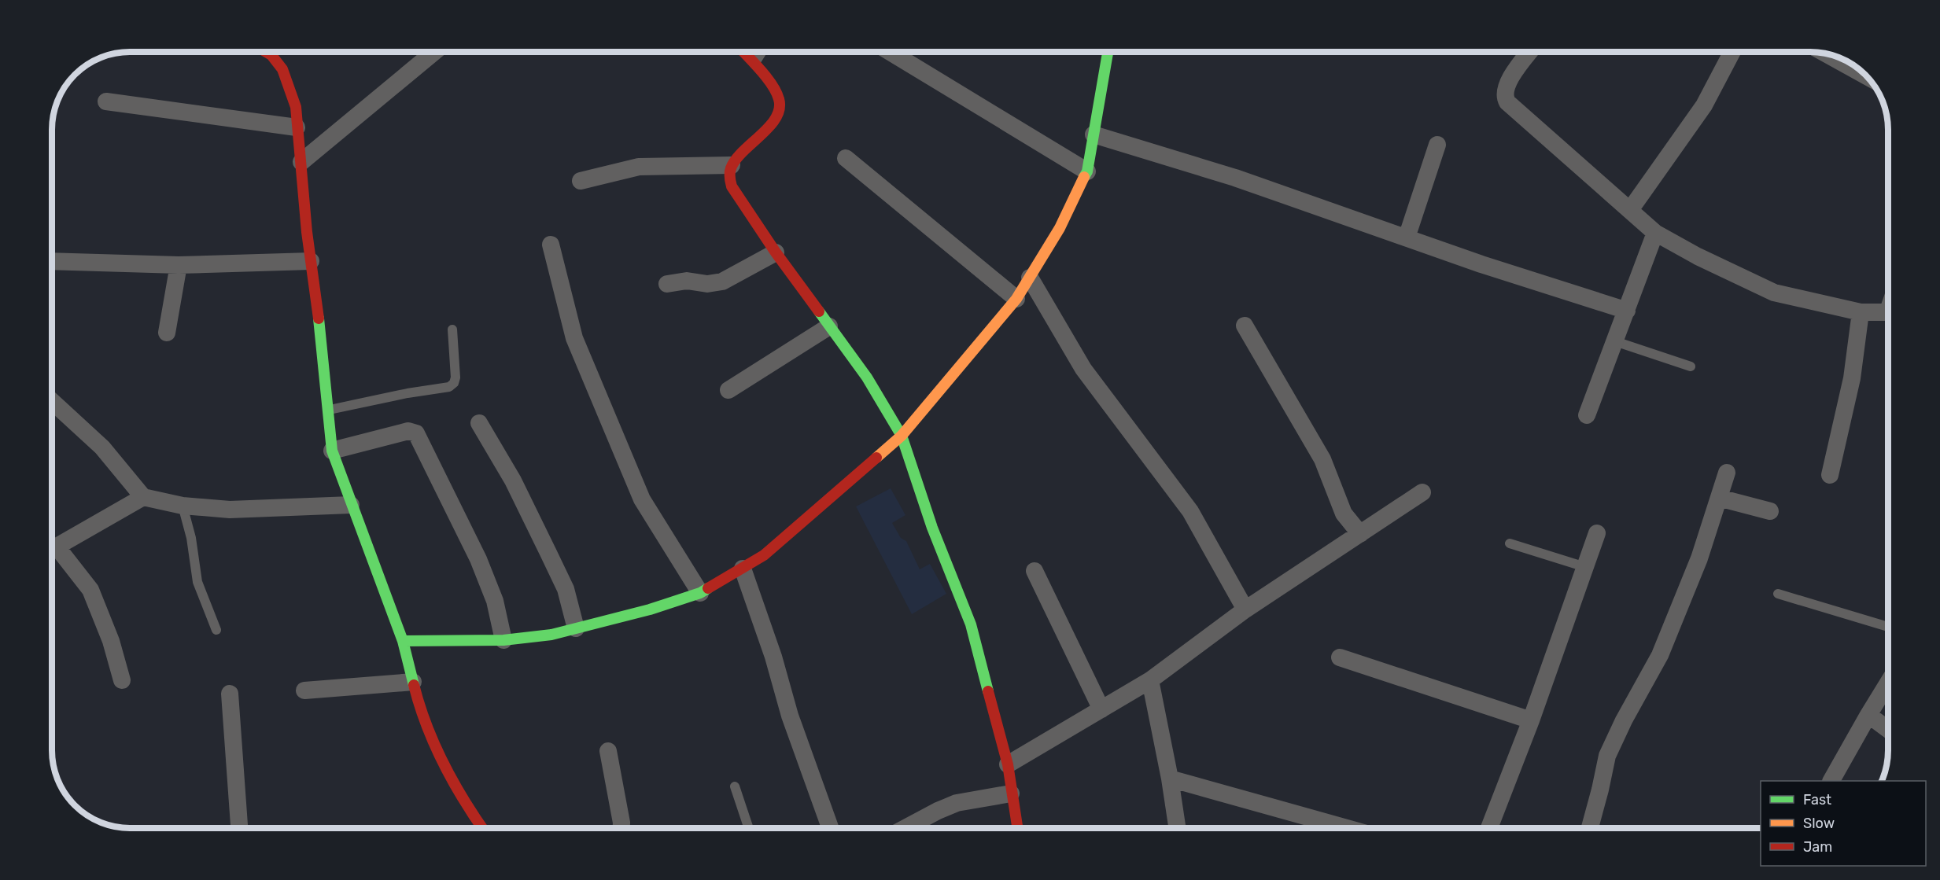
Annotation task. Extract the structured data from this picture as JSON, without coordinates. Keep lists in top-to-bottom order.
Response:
{
  "legend": ["Fast", "Slow", "Jam"]
}
